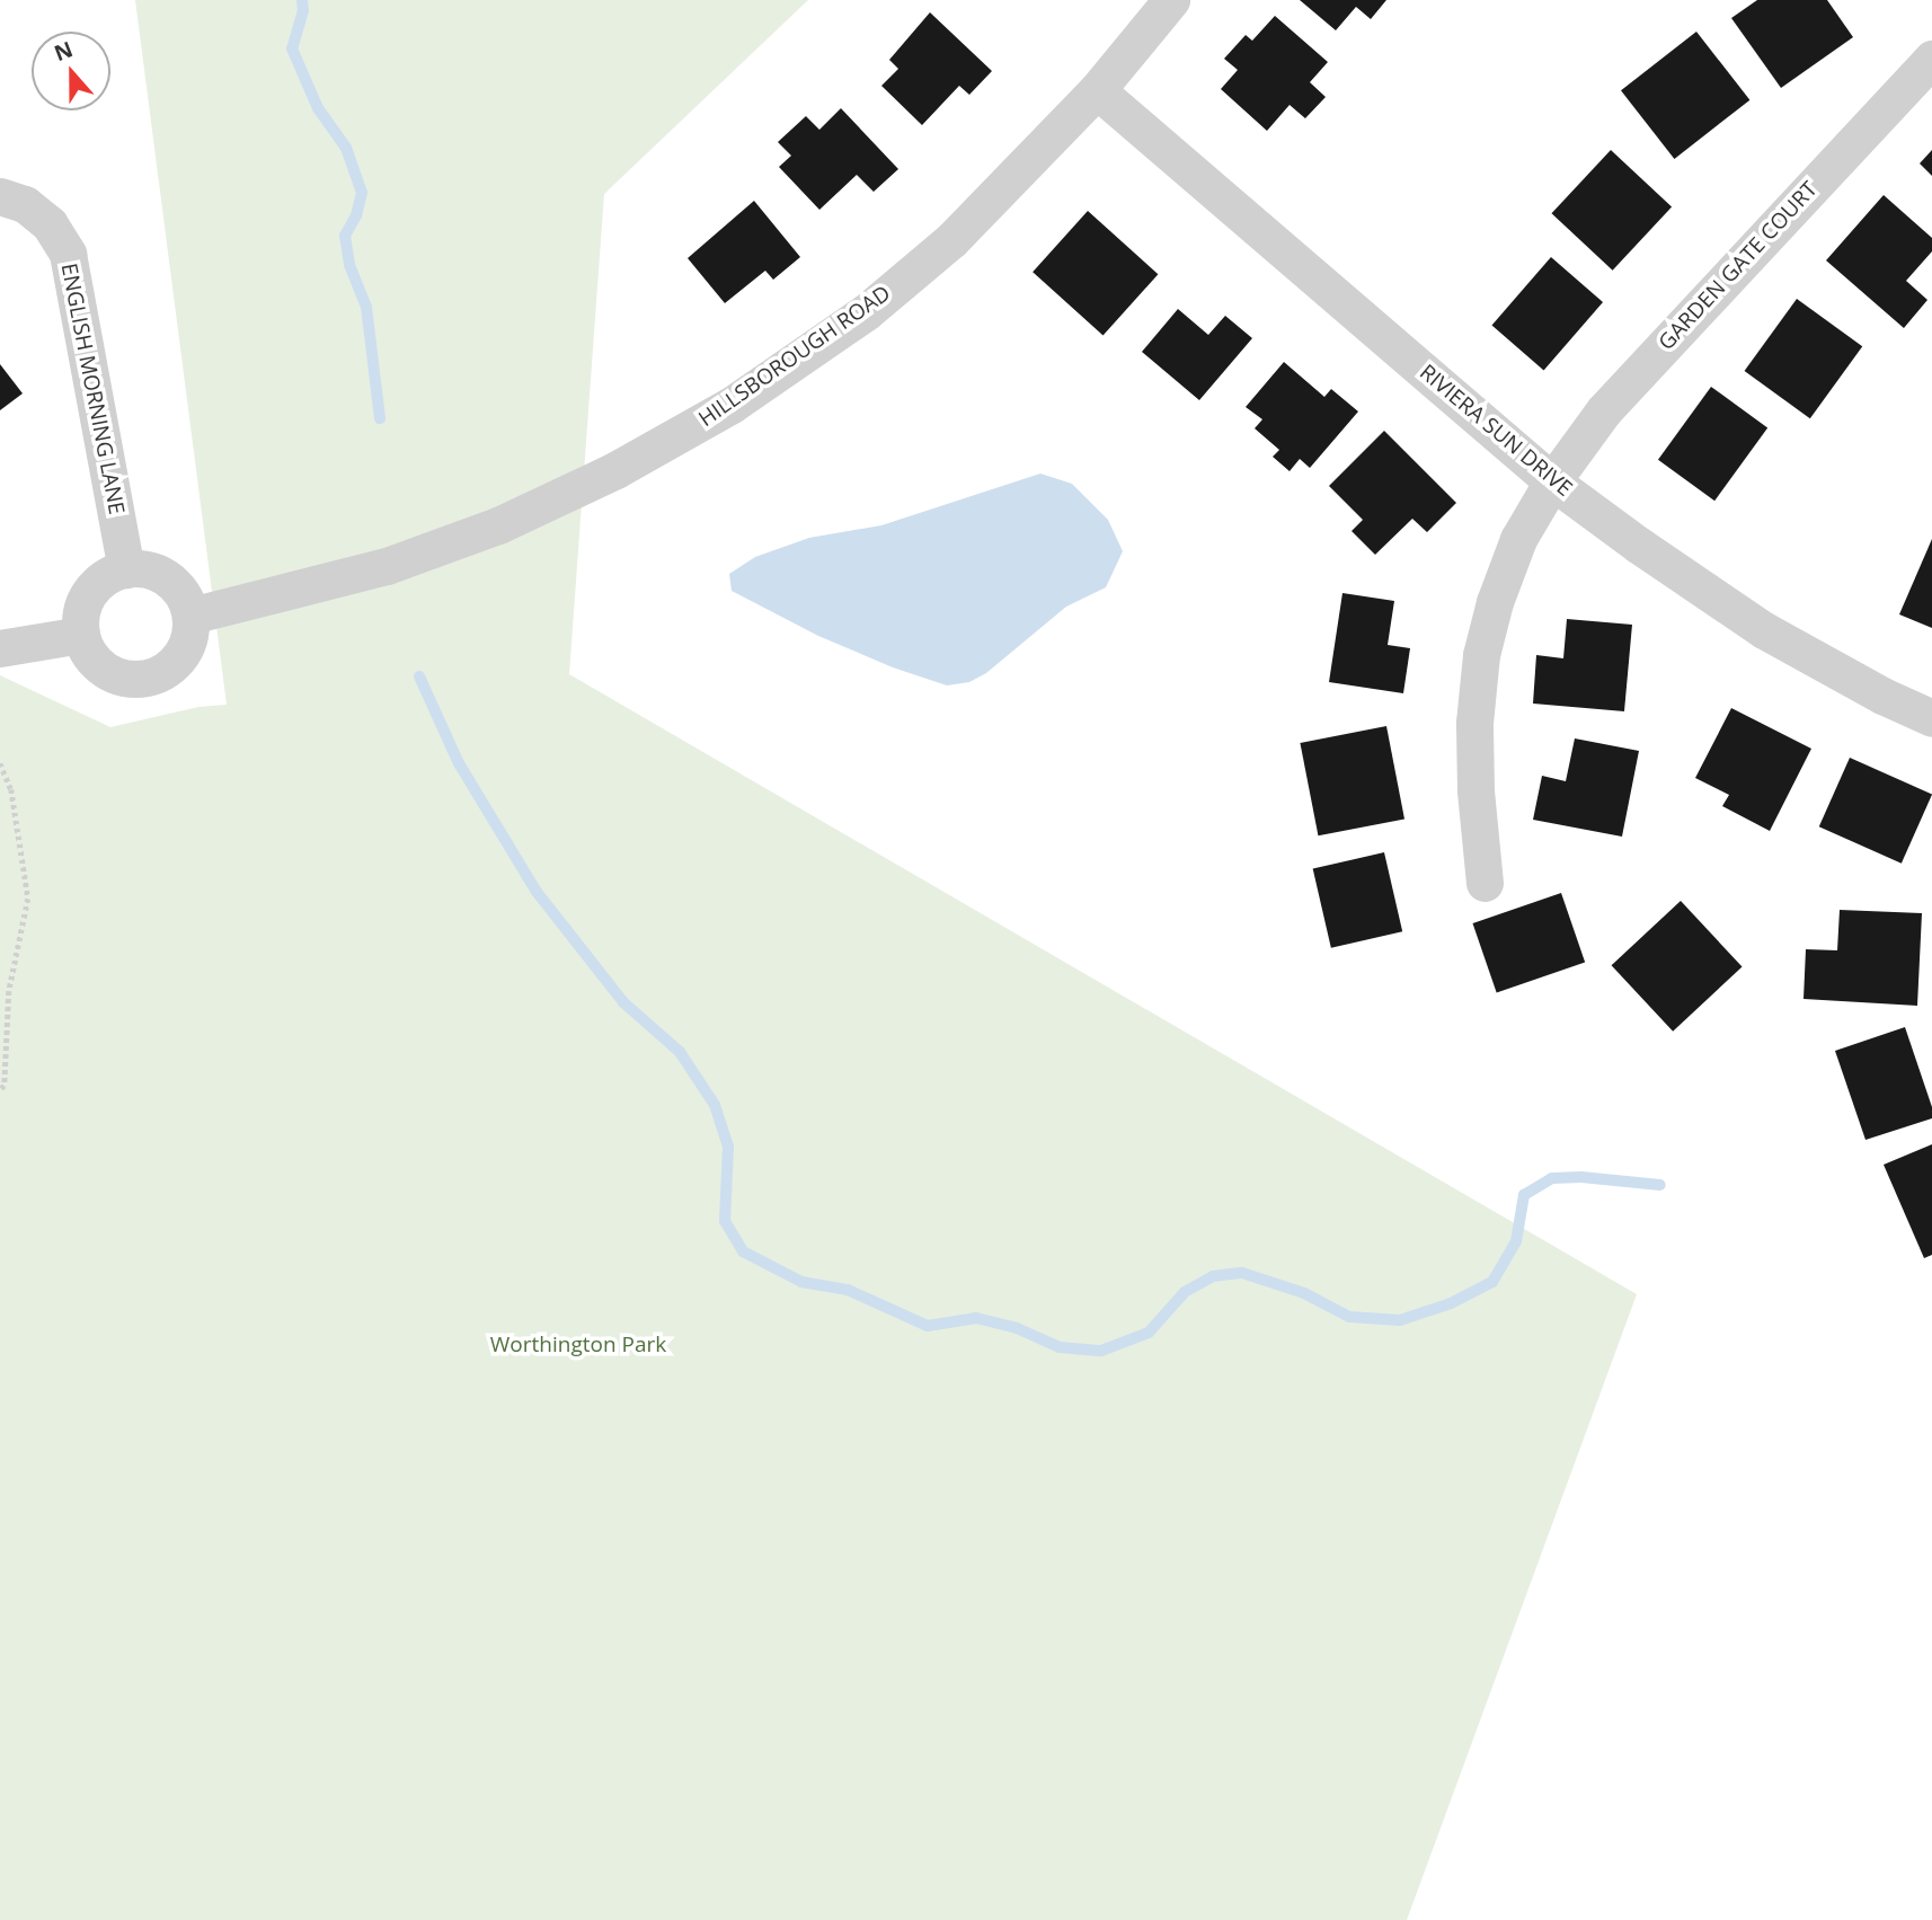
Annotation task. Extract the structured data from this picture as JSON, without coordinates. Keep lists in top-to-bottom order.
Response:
{
  "streets": {
    "street": [
      "GARDEN GATE COURT",
      "HILLSBOROUGH ROAD",
      "ENGLISH MORNING LANE",
      "RIVIERA SUN DRIVE"
    ]
  },
  "crossings": [
    ["GARDEN GATE COURT", "RIVIERA SUN DRIVE"],
    ["HILLSBOROUGH ROAD", "ENGLISH MORNING LANE"],
    ["HILLSBOROUGH ROAD", "RIVIERA SUN DRIVE"]
  ],
  "parks": ["Worthington Park"],
  "north": "top"
}
